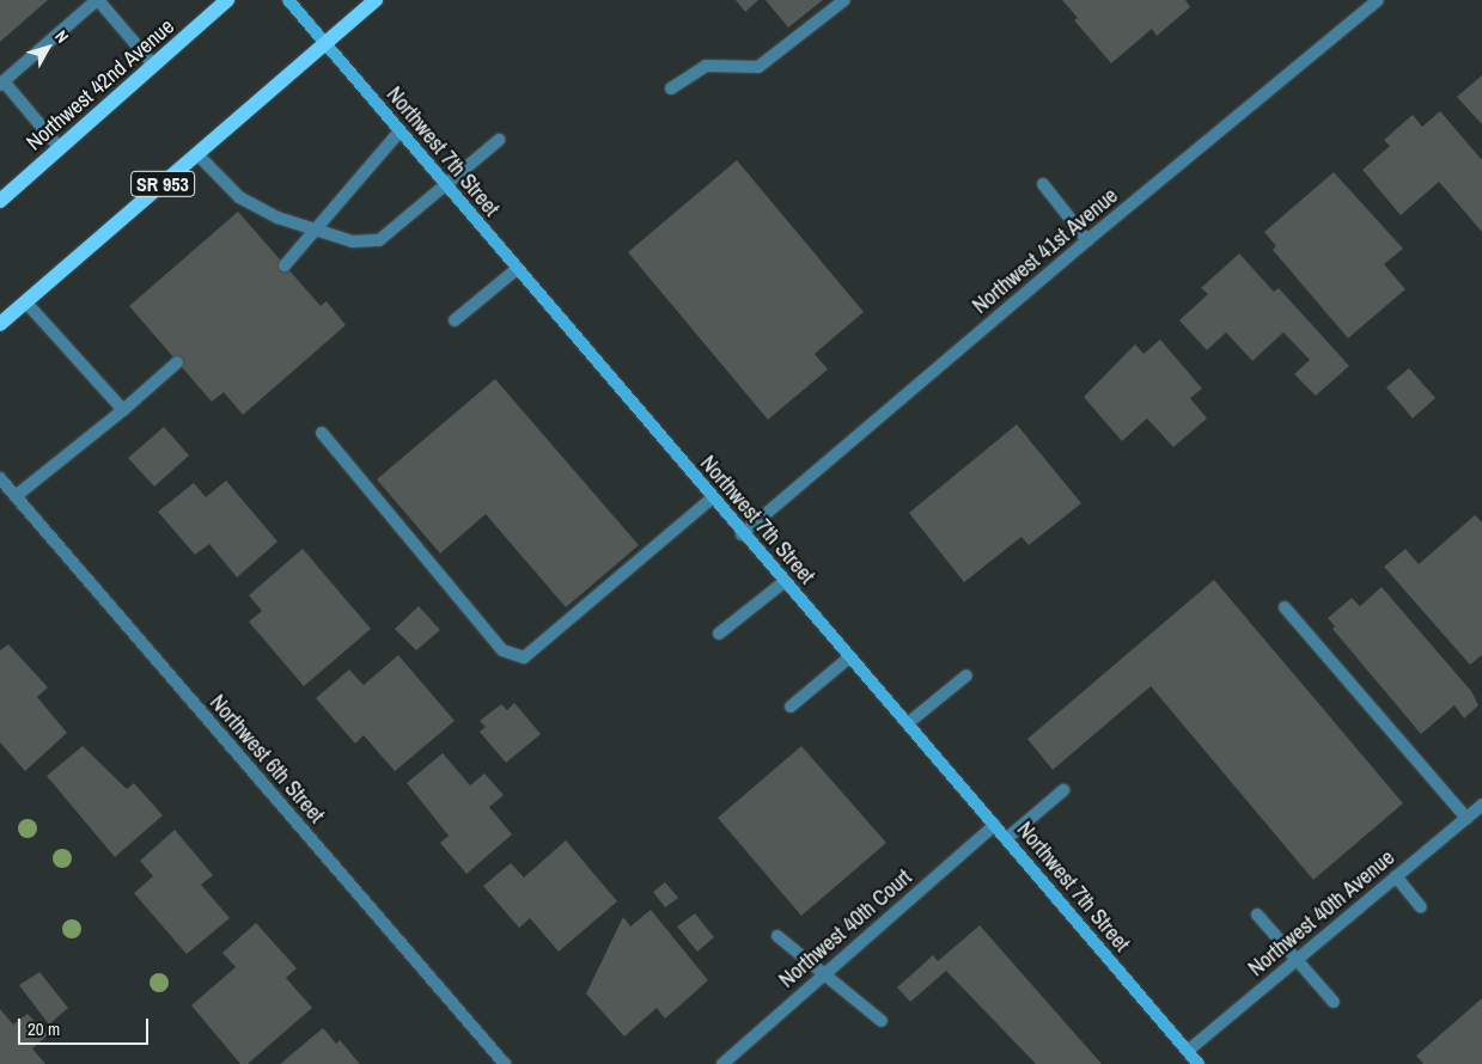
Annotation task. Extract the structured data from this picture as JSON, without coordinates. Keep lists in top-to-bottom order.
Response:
{
  "streets": {
    "main road": ["Northwest 42nd Avenue", "Northwest 7th Street", "SR 953"],
    "street": [
      "Northwest 41st Avenue",
      "Northwest 6th Street",
      "Northwest 40th Avenue",
      "Northwest 40th Court"
    ]
  },
  "crossings": [
    ["Northwest 7th Street", "SR 953"],
    ["Northwest 7th Street", "Northwest 41st Avenue"],
    ["Northwest 7th Street", "Northwest 40th Avenue"],
    ["Northwest 7th Street", "Northwest 40th Court"]
  ],
  "scale_bar": "20 m",
  "north": "top right"
}
